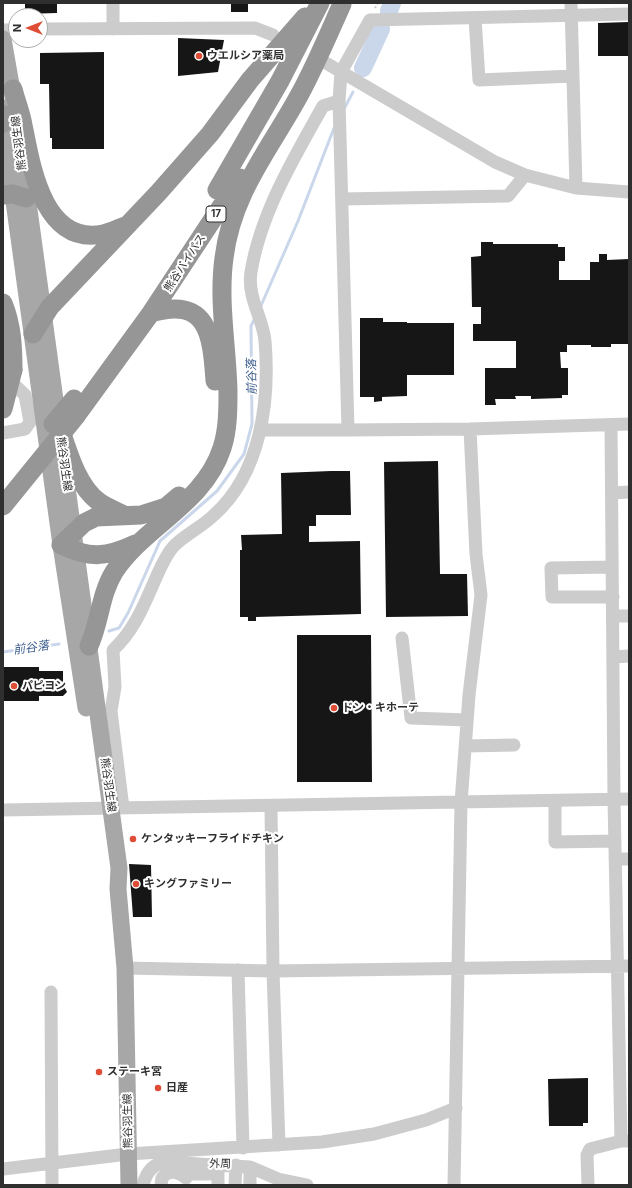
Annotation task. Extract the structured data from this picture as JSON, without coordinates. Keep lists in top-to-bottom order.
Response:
{
  "streets": {
    "highway": ["17", "熊谷バイパス"],
    "main road": ["熊谷羽生線"],
    "street": ["外周"]
  },
  "water": ["前谷落"],
  "places": [
    "ウエルシア薬局",
    "パピヨン",
    "ドン・キホーテ",
    "ケンタッキーフライドチキン",
    "キングファミリー",
    "ステーキ宮",
    "日産"
  ],
  "north": "left"
}
